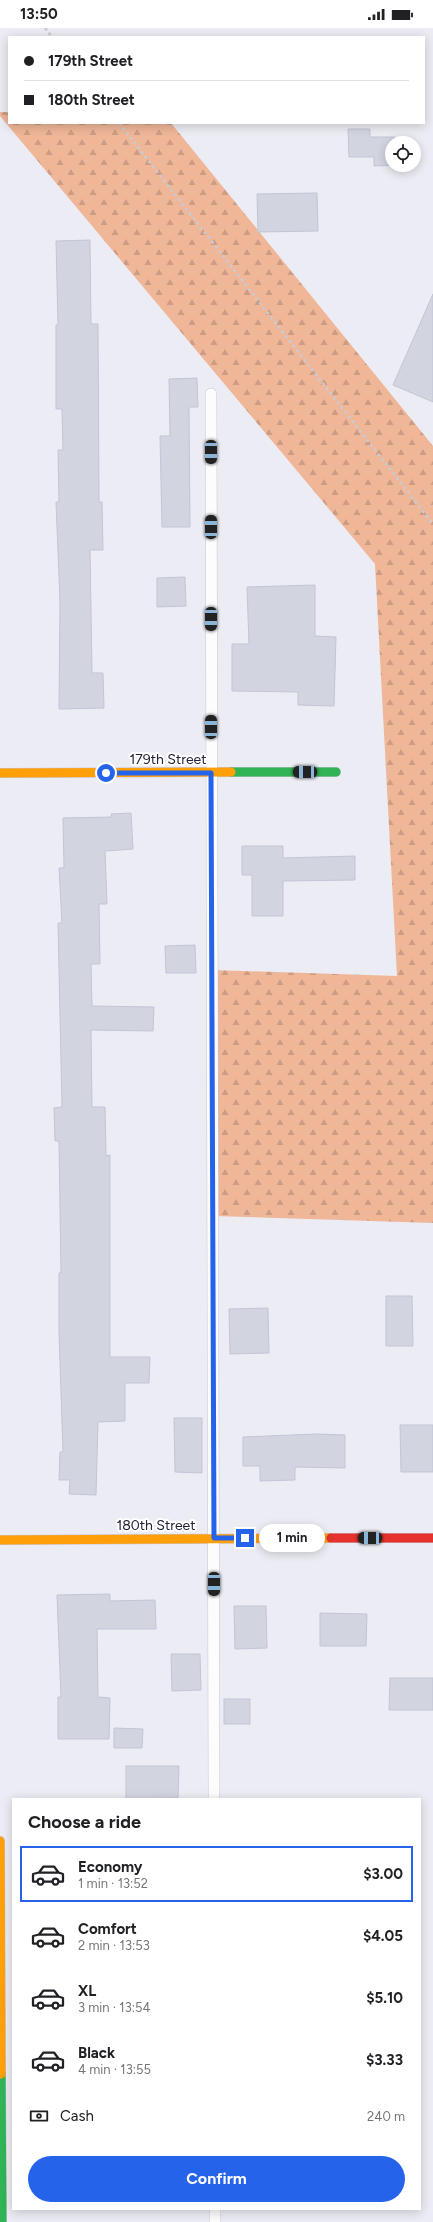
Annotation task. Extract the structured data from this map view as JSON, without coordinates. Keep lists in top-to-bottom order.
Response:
{
  "streets": {
    "street": ["179th Street", "180th Street"]
  },
  "page": {
    "status": "13:50",
    "banner": ["179th Street", "180th Street"],
    "bubble": "1 min",
    "heading": "Choose a ride",
    "list": [
      {
        "name": "Economy",
        "note": "1 min · 13:52",
        "value": "$3.00"
      },
      {
        "name": "Comfort",
        "note": "2 min · 13:53",
        "value": "$4.05"
      },
      {
        "name": "XL",
        "note": "3 min · 13:54",
        "value": "$5.10"
      },
      {
        "name": "Black",
        "note": "4 min · 13:55",
        "value": "$3.33"
      }
    ],
    "pay": ["Cash", "240 m"],
    "buttons": "Confirm"
  }
}
